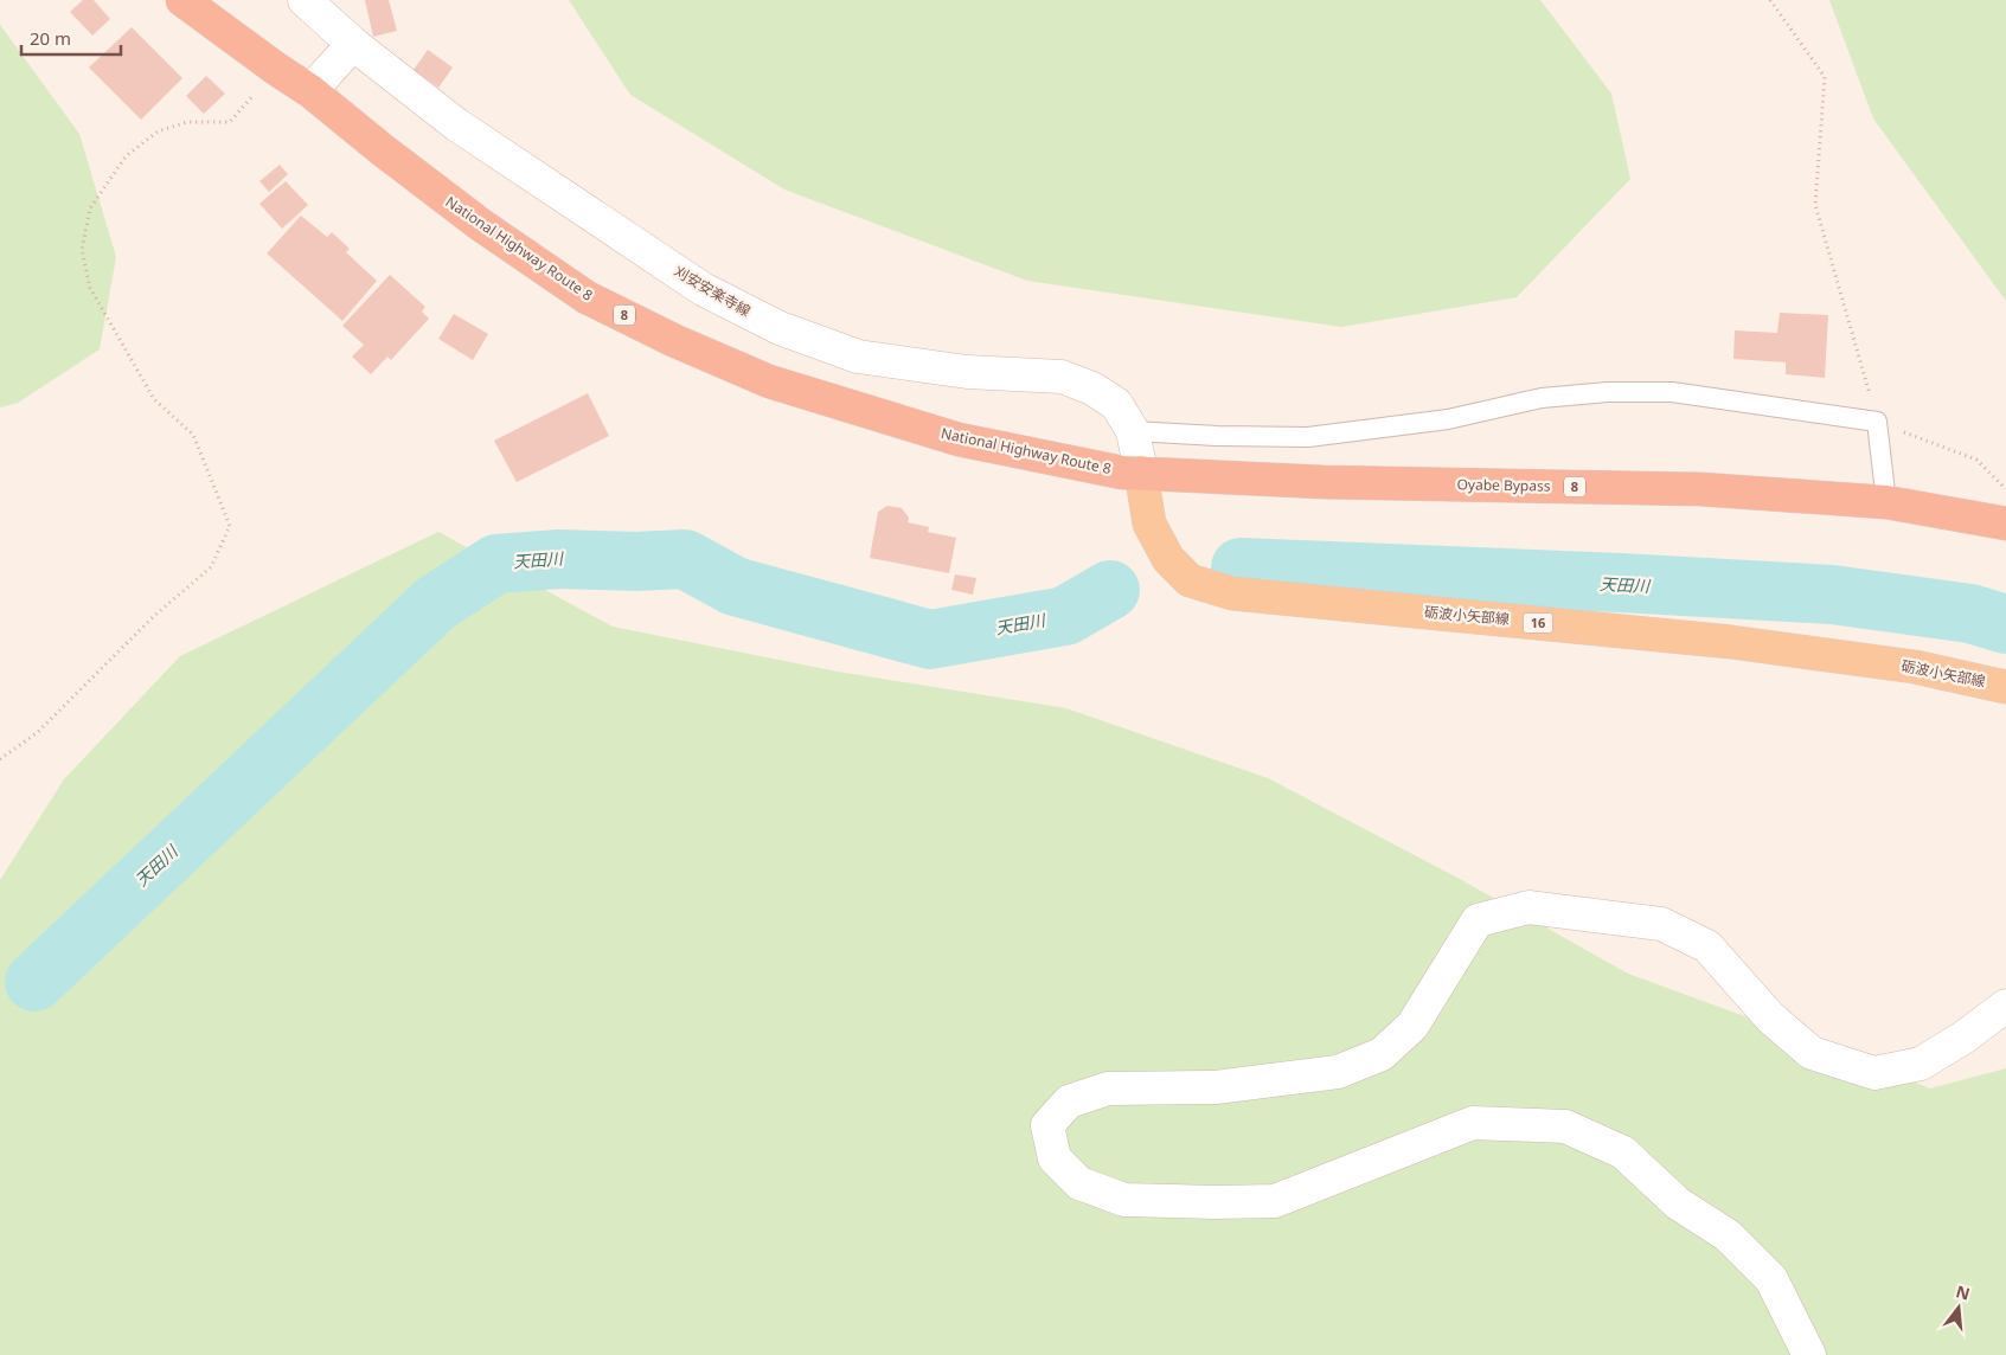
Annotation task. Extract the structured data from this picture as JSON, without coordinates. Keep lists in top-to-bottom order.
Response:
{
  "streets": {
    "highway": ["National Highway Route 8", "8", "Oyabe Bypass"],
    "main road": ["砺波小矢部線", "16"],
    "street": ["刈安安楽寺線"]
  },
  "crossings": [
    ["National Highway Route 8", "刈安安楽寺線"],
    ["National Highway Route 8", "Oyabe Bypass"],
    ["National Highway Route 8", "砺波小矢部線"],
    ["刈安安楽寺線", "Oyabe Bypass"],
    ["刈安安楽寺線", "砺波小矢部線"],
    ["Oyabe Bypass", "砺波小矢部線"]
  ],
  "water": ["天田川"],
  "scale_bar": "20 m",
  "north": "top"
}
